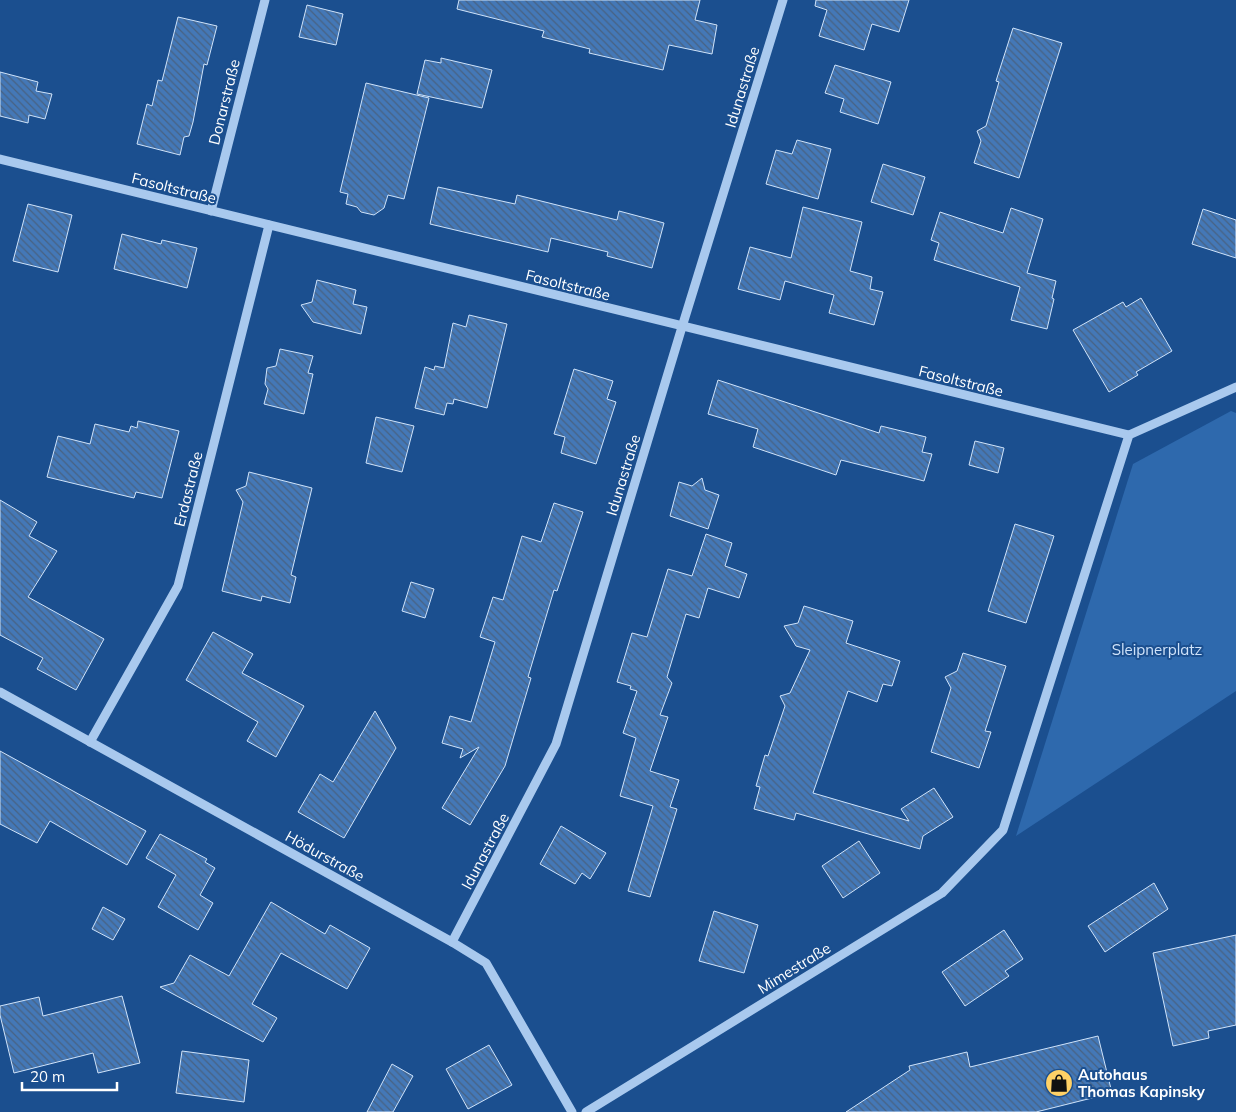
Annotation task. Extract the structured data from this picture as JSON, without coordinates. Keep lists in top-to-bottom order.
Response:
{
  "streets": {
    "street": [
      "Idunastraße",
      "Donarstraße",
      "Fasoltstraße",
      "Erdastraße",
      "Hödurstraße",
      "Mimestraße"
    ]
  },
  "crossings": [
    ["Idunastraße", "Fasoltstraße"],
    ["Idunastraße", "Hödurstraße"],
    ["Donarstraße", "Fasoltstraße"],
    ["Fasoltstraße", "Erdastraße"],
    ["Fasoltstraße", "Mimestraße"],
    ["Erdastraße", "Hödurstraße"]
  ],
  "parks": ["Sleipnerplatz"],
  "places": {
    "shop": ["Autohaus Thomas Kapinsky"]
  },
  "scale_bar": "20 m"
}
